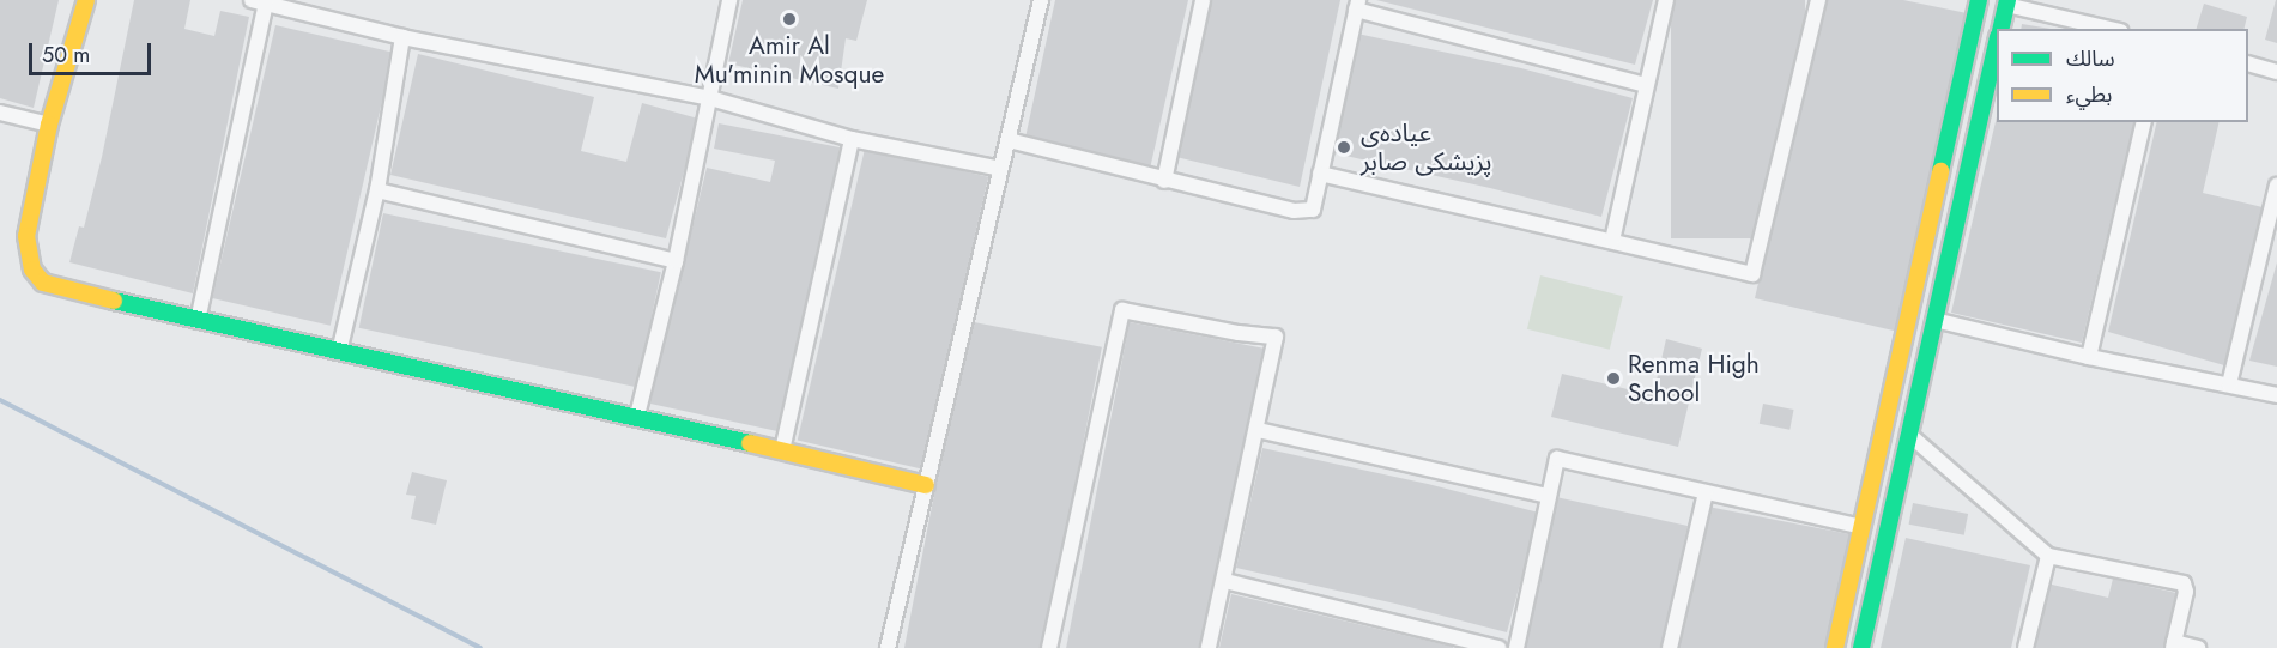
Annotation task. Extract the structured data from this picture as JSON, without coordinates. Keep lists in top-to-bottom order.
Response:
{
  "places": ["Amir Al Mu'minin Mosque", "عیادەی پزیشکی صابر", "Renma High School"],
  "legend": ["سالك", "بطيء"],
  "scale_bar": "50 m"
}
